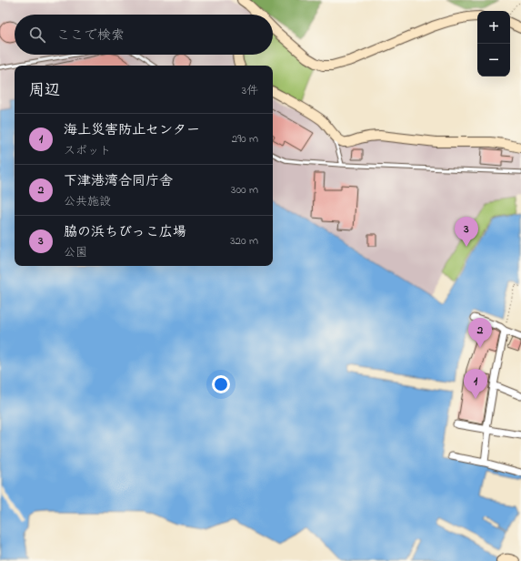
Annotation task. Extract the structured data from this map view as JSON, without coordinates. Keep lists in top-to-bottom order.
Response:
{
  "page": {
    "map_buttons": ["+", "−"],
    "search": "ここで検索",
    "heading": ["周辺", "3件"],
    "list": [
      {
        "mark": "1",
        "name": "海上災害防止センター",
        "note": "スポット",
        "value": "290 m"
      },
      {
        "mark": "2",
        "name": "下津港湾合同庁舎",
        "note": "公共施設",
        "value": "300 m"
      },
      {
        "mark": "3",
        "name": "脇の浜ちびっこ広場",
        "note": "公園",
        "value": "320 m"
      }
    ],
    "pins": ["3", "2", "1"]
  }
}
